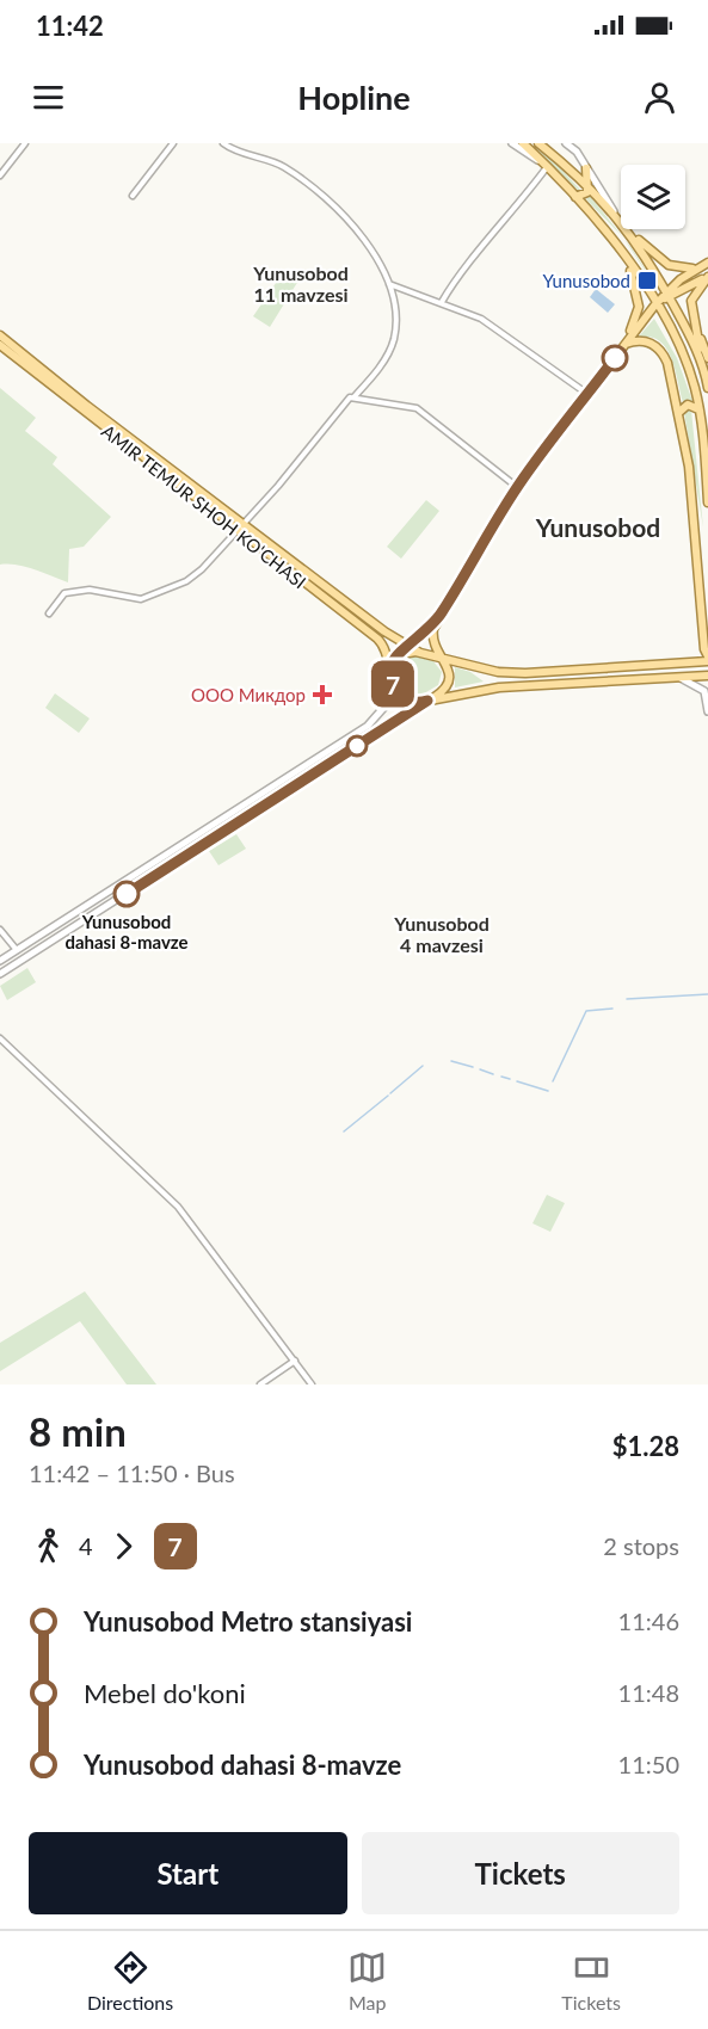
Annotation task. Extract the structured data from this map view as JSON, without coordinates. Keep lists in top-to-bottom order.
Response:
{
  "streets": {
    "main road": ["AMIR TEMUR SHOH KO'CHASI"]
  },
  "districts": ["Yunusobod 11 mavzesi", "Yunusobod", "Yunusobod 4 mavzesi"],
  "places": {
    "transit": ["Yunusobod"],
    "health": ["ООО Микдор"],
    "other": ["Yunusobod dahasi 8-mavze"]
  },
  "lines": ["bus line 7"],
  "page": {
    "status": "11:42",
    "header": "Hopline",
    "on_map": "7",
    "heading": ["8 min", "11:42 – 11:50 · Bus", "$1.28"],
    "legs": ["4", "7", "2 stops"],
    "list": [
      {
        "name": "Yunusobod Metro stansiyasi",
        "value": "11:46"
      },
      {
        "name": "Mebel do'koni",
        "value": "11:48"
      },
      {
        "name": "Yunusobod dahasi 8-mavze",
        "value": "11:50"
      }
    ],
    "buttons": ["Start", "Tickets"],
    "tabs": ["Directions", "Map", "Tickets"]
  }
}
